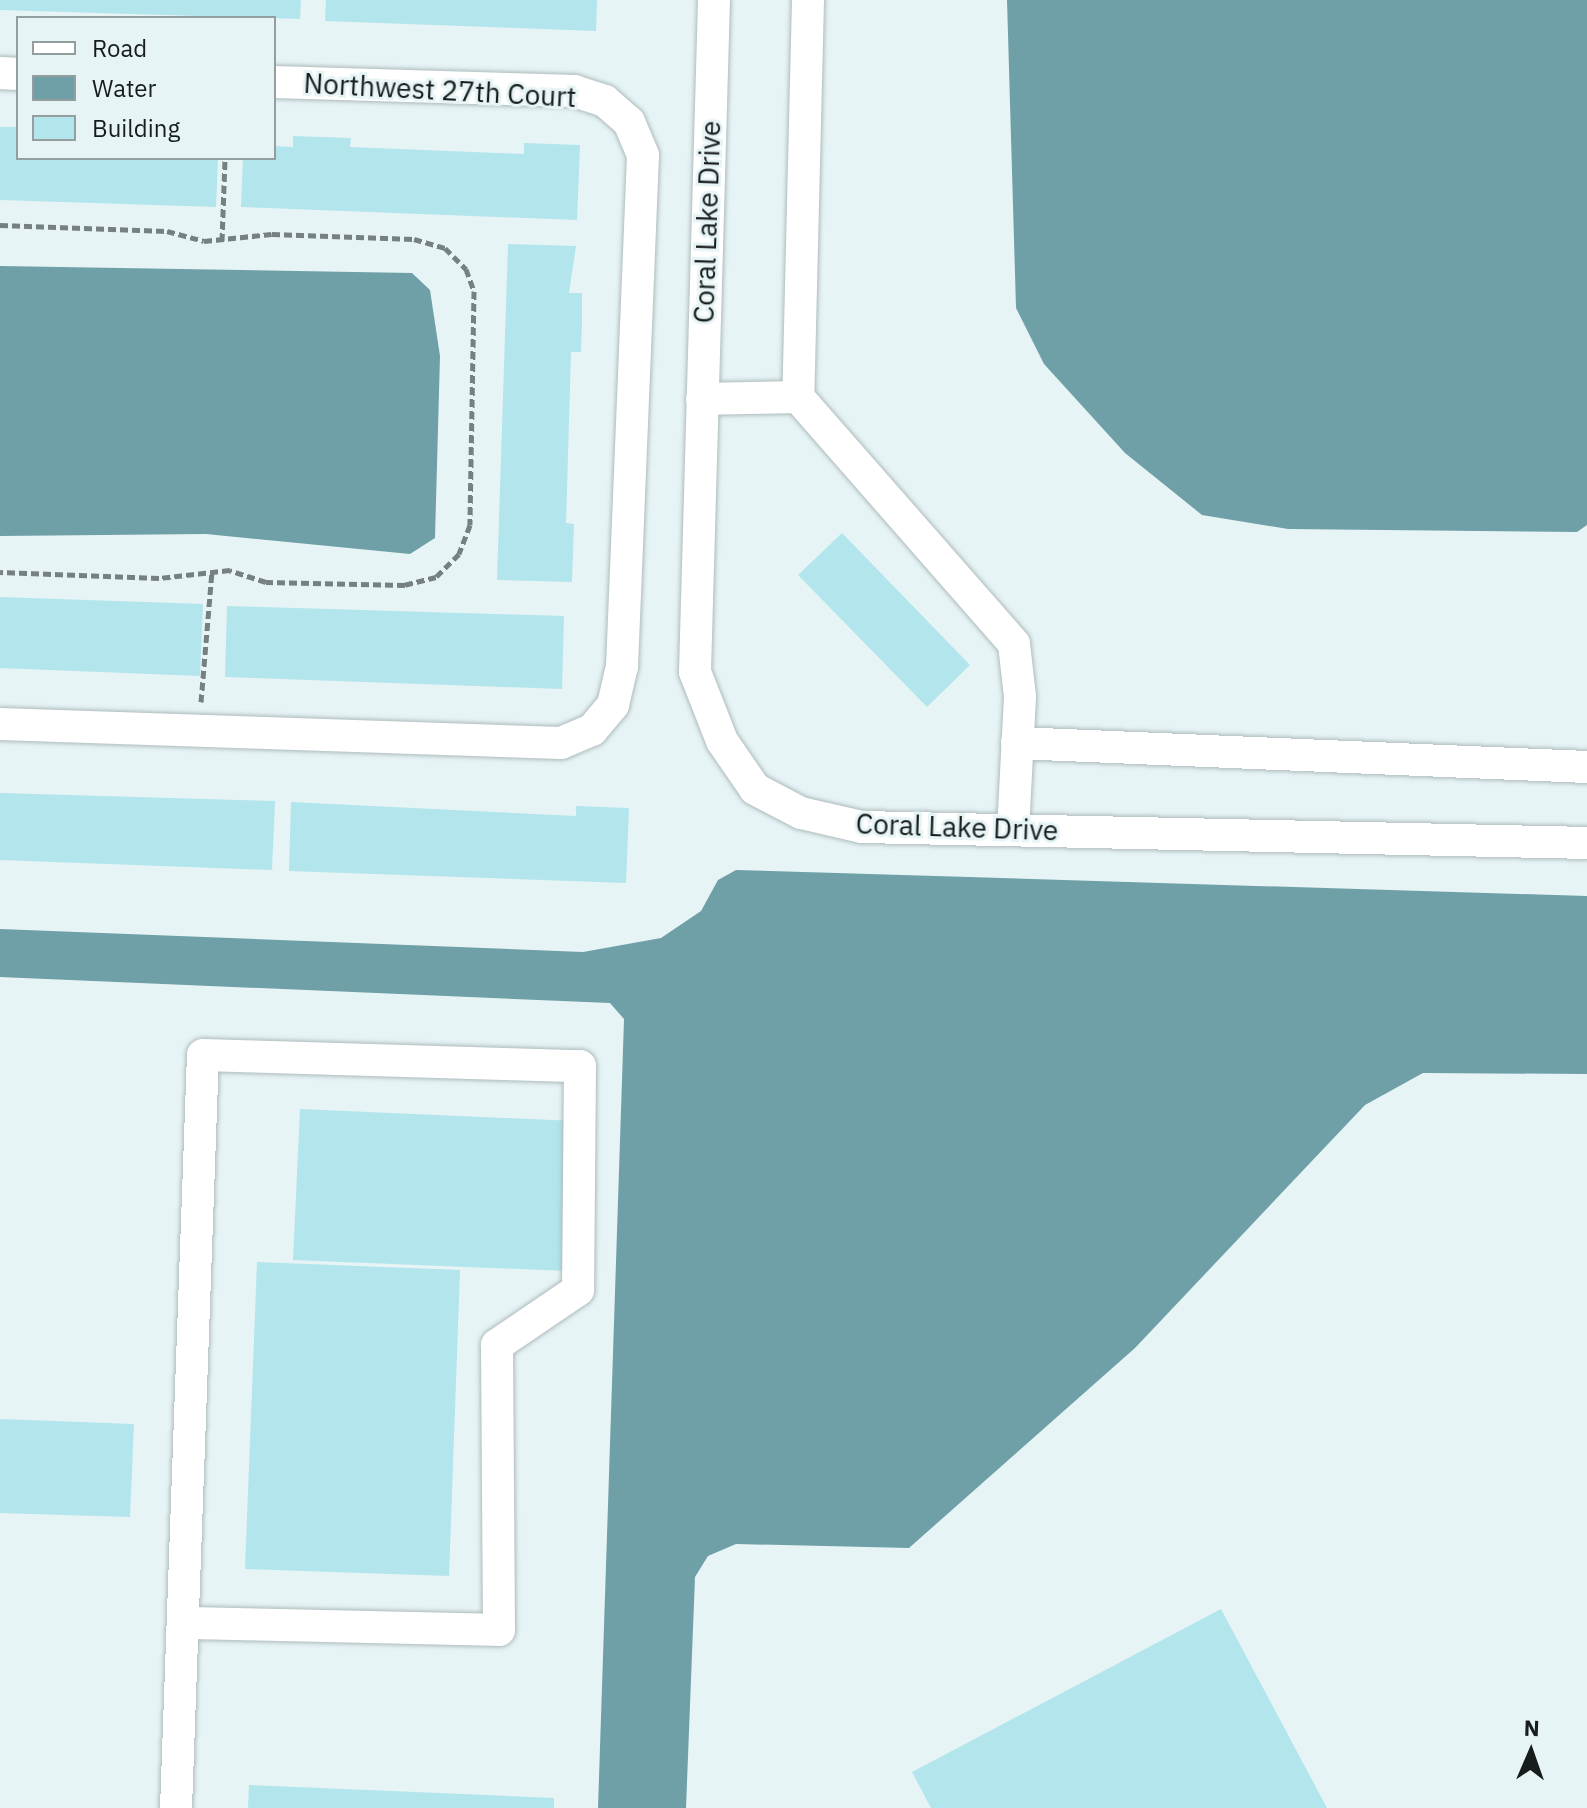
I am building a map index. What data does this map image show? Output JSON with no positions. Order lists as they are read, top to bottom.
{
  "streets": {
    "street": ["Northwest 27th Court", "Coral Lake Drive"]
  },
  "legend": ["Road", "Water", "Building"],
  "north": "top"
}
